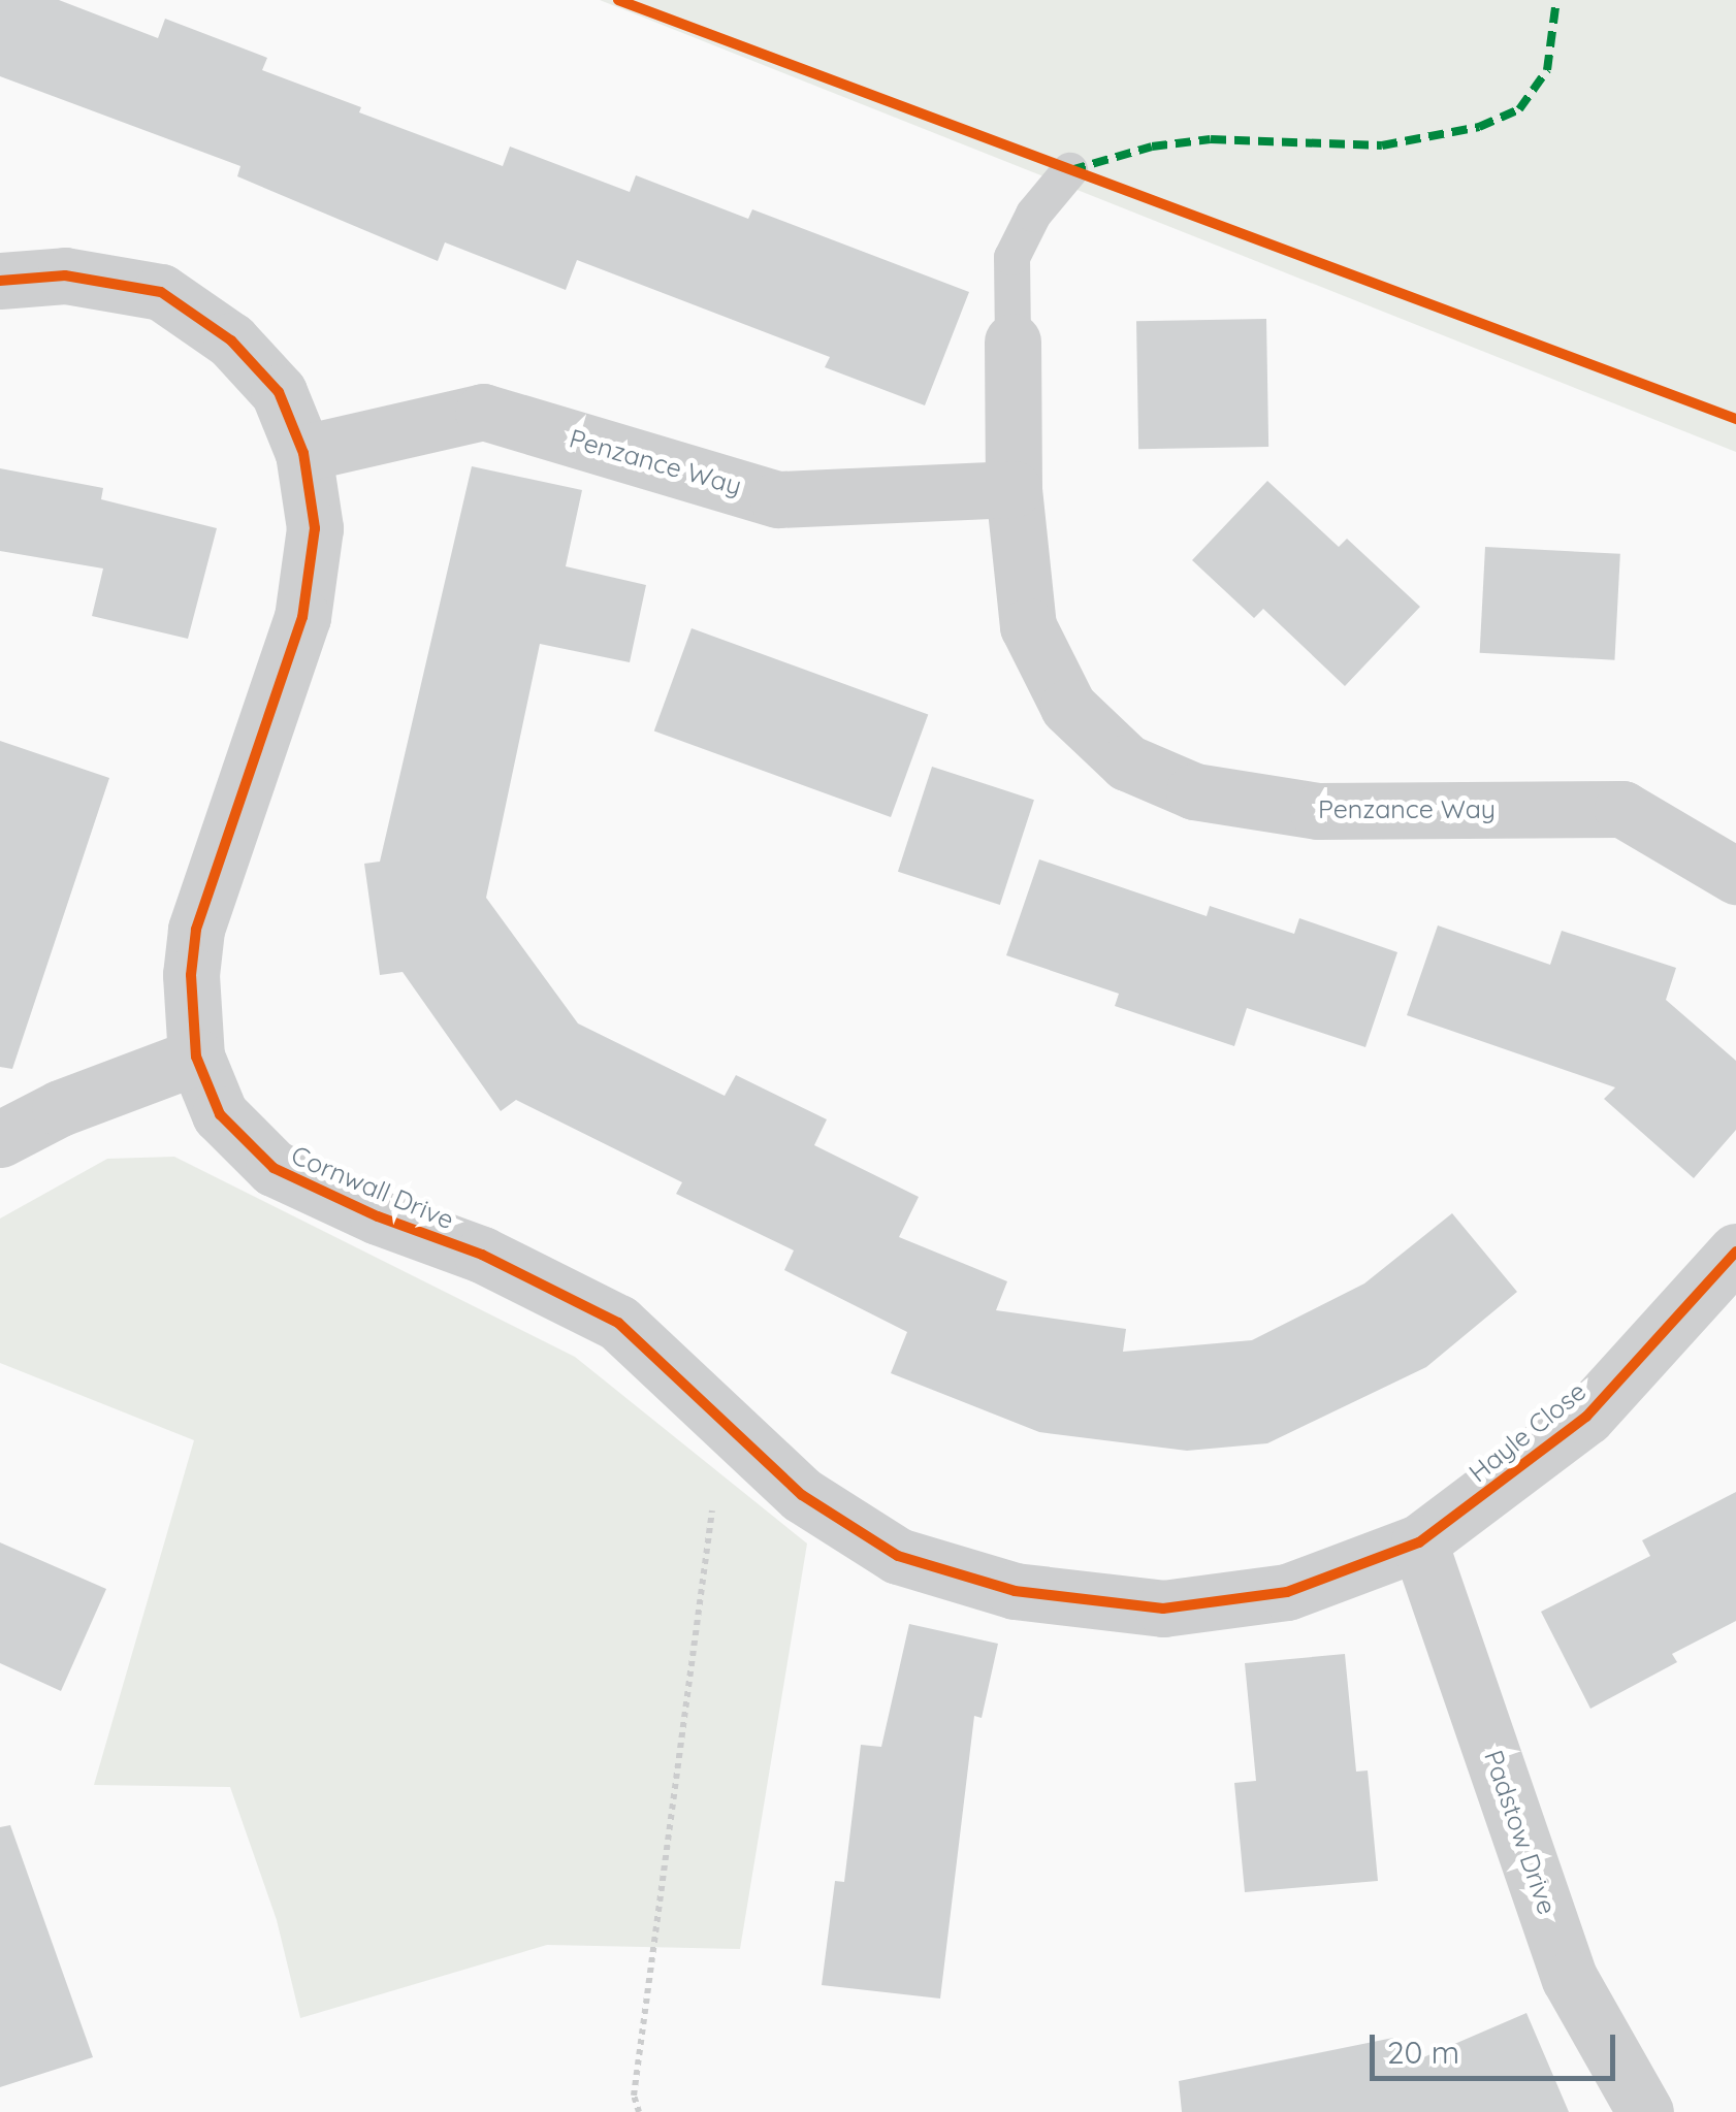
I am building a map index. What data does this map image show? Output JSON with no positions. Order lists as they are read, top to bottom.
{
  "streets": {
    "street": [
      "Penzance Way",
      "Cornwall Drive",
      "Hayle Close",
      "Padstow Drive"
    ]
  },
  "crossings": [
    ["Penzance Way", "Cornwall Drive"],
    ["Cornwall Drive", "Hayle Close"],
    ["Cornwall Drive", "Padstow Drive"],
    ["Hayle Close", "Padstow Drive"]
  ],
  "scale_bar": "20 m"
}
